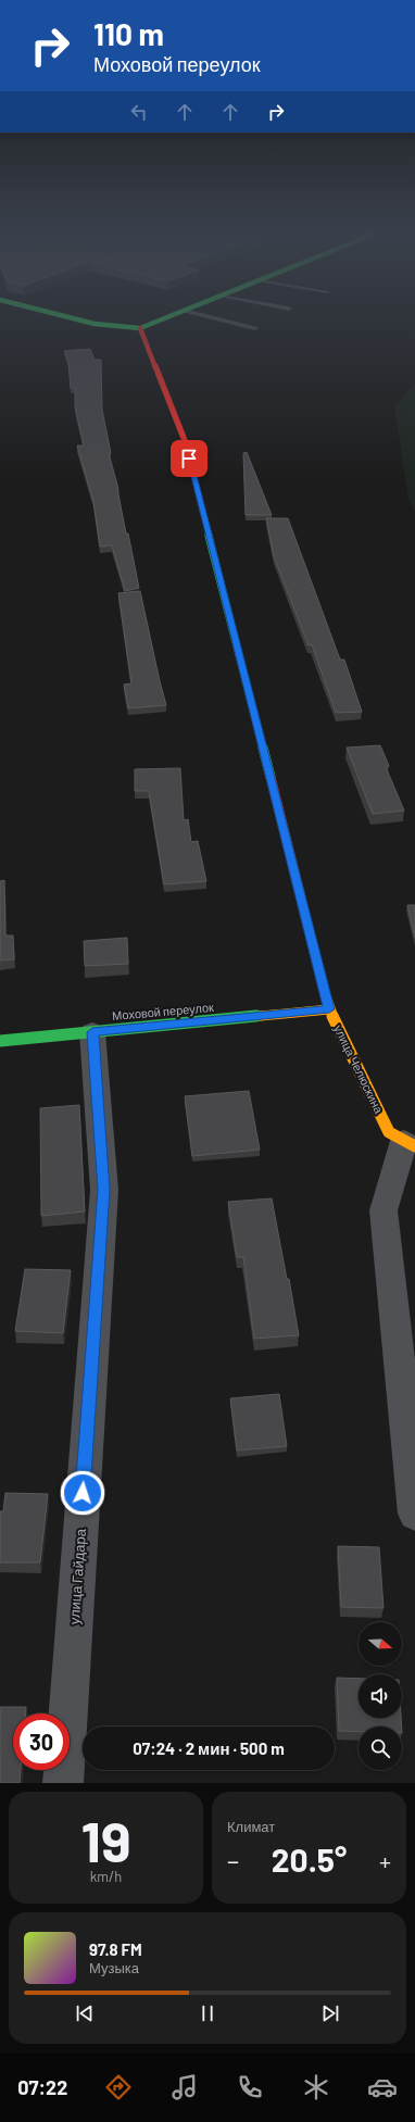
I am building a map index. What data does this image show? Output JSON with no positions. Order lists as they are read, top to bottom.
{
  "streets": {
    "street": ["Моховой переулок", "улица Челюскина", "улица Гайдара"]
  },
  "crossings": [
    ["Моховой переулок", "улица Челюскина"],
    ["Моховой переулок", "улица Гайдара"]
  ],
  "north": "right",
  "page": {
    "turn": ["110 m", "Моховой переулок"],
    "limit": "30",
    "trip": "07:24 · 2 мин · 500 m",
    "tile": [
      ["19", "km/h"],
      "Климат"
    ],
    "heat": ["−", "20.5°", "+"],
    "song": ["97.8 FM", "Музыка"],
    "tabs": "07:22"
  }
}
